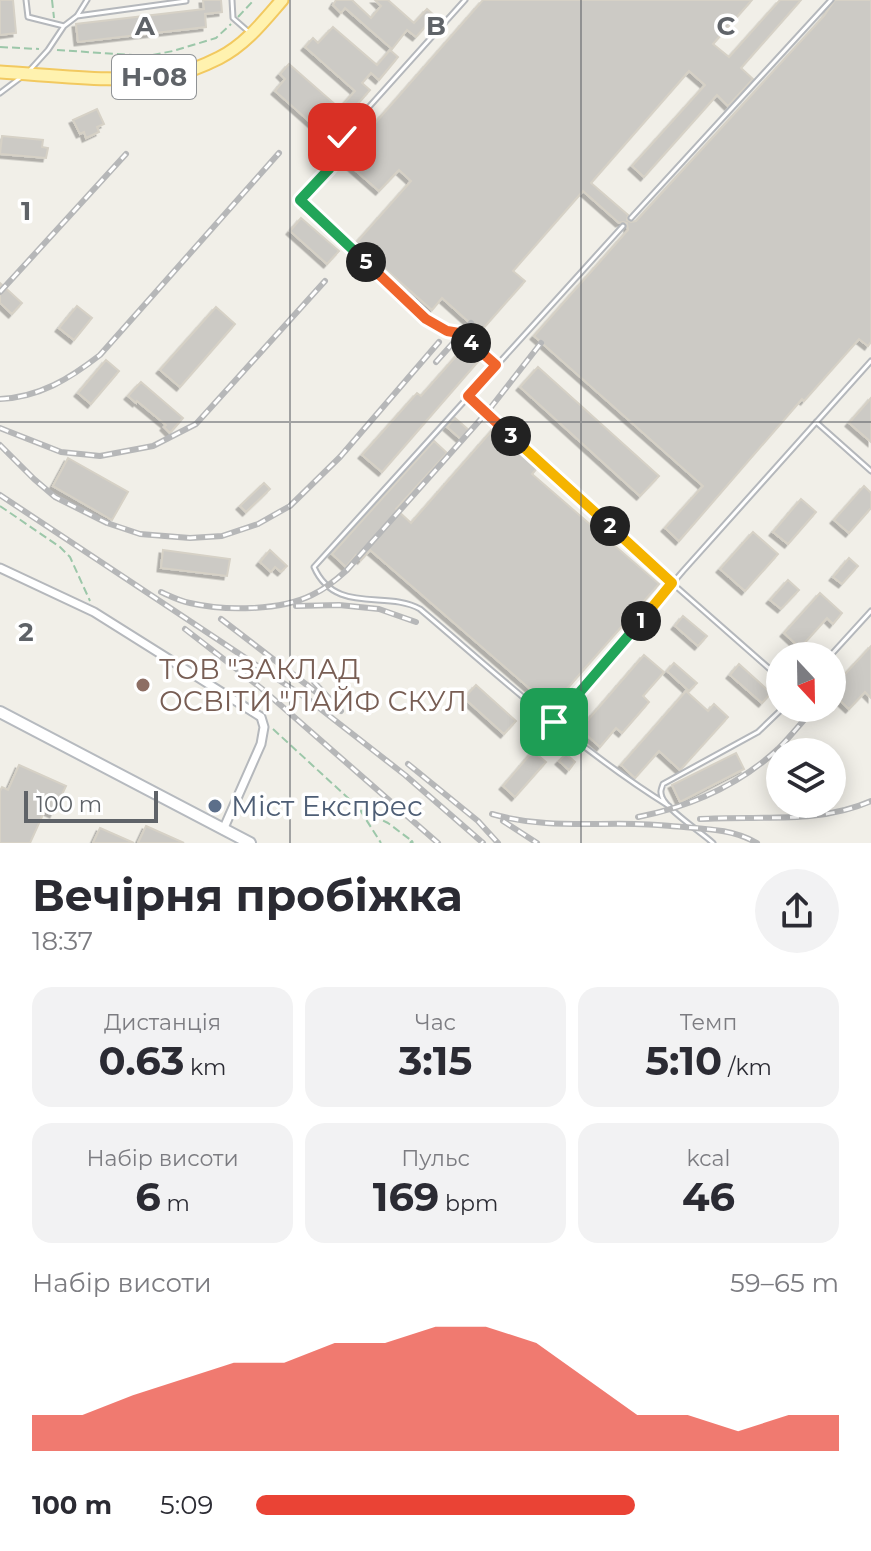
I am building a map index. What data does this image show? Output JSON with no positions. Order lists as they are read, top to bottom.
{
  "streets": {
    "main road": ["Н-08"]
  },
  "places": ["ТОВ \"ЗАКЛАД ОСВІТИ \"ЛАЙФ СКУЛ", "Міст Експрес"],
  "scale_bar": "100 m",
  "north": "bottom",
  "page": {
    "pins": [
      "5",
      "4",
      "3",
      "2",
      "1"
    ],
    "scale": "100 m",
    "heading": ["Вечірня пробіжка", "18:37"],
    "stats": [
      ["Дистанція", "0.63 km"],
      ["Час", "3:15"],
      ["Темп", "5:10 /km"],
      ["Набір висоти", "6 m"],
      ["Пульс", "169 bpm"],
      ["kcal", "46"]
    ],
    "chart": ["Набір висоти", "59–65 m"],
    "list": [
      {
        "name": "100 m",
        "note": "5:09"
      }
    ]
  },
  "grid": {
    "columns": ["A", "B", "C"],
    "rows": ["1", "2"]
  }
}
